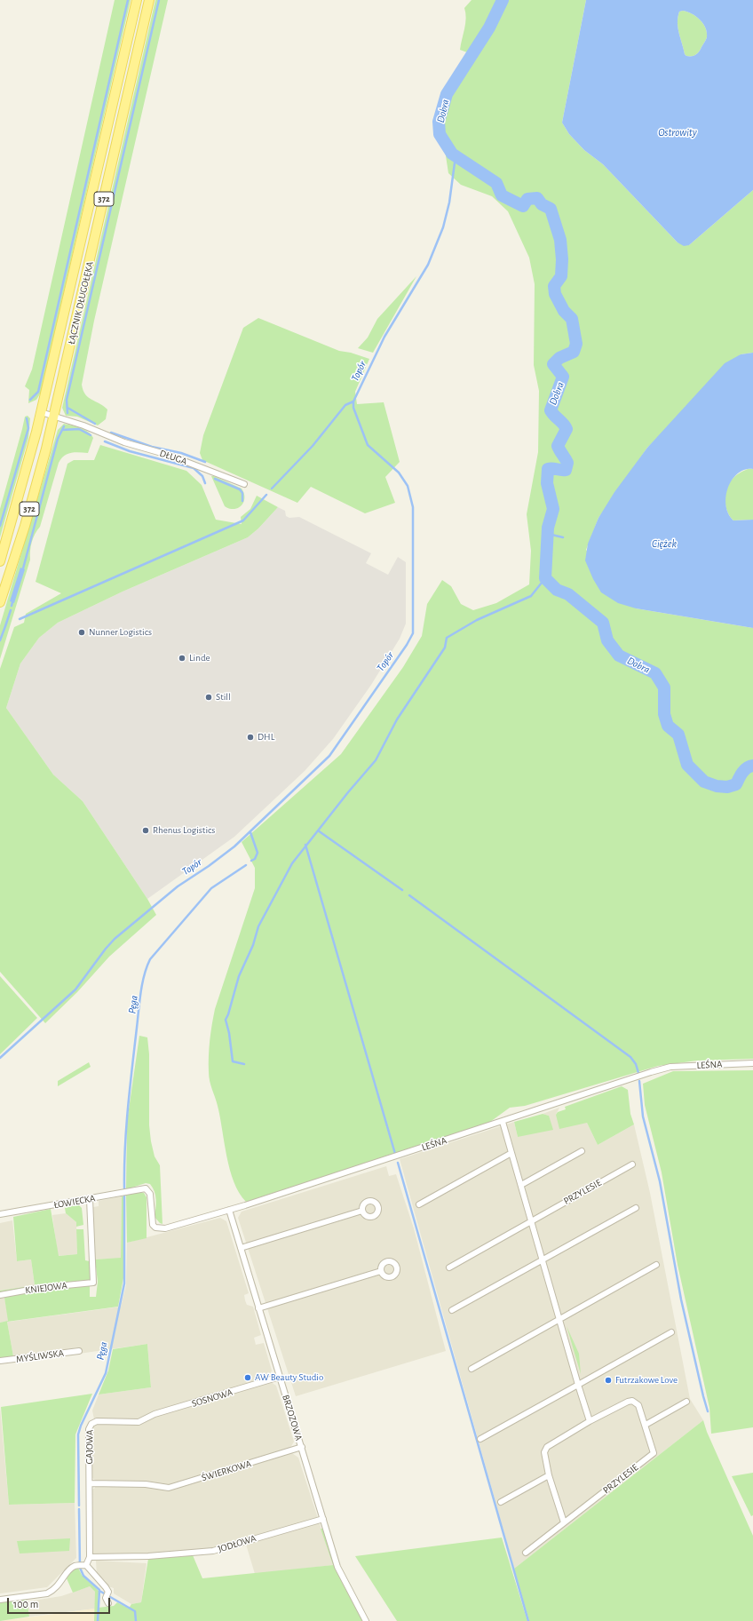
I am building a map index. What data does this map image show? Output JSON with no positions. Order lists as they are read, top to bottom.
{
  "streets": {
    "main road": ["372", "ŁĄCZNIK DŁUGOŁĘKA"],
    "street": [
      "DŁUGA",
      "LEŚNA",
      "PRZYLESIE",
      "ŁOWIECKA",
      "KNIEJOWA",
      "MYŚLIWSKA",
      "SOSNOWA",
      "BRZOZOWA",
      "GAJOWA",
      "ŚWIERKOWA",
      "JODŁOWA"
    ]
  },
  "crossings": [
    ["ŁĄCZNIK DŁUGOŁĘKA", "DŁUGA"],
    ["LEŚNA", "ŁOWIECKA"],
    ["LEŚNA", "BRZOZOWA"],
    ["ŁOWIECKA", "KNIEJOWA"],
    ["SOSNOWA", "BRZOZOWA"],
    ["SOSNOWA", "GAJOWA"],
    ["BRZOZOWA", "ŚWIERKOWA"],
    ["BRZOZOWA", "JODŁOWA"],
    ["GAJOWA", "ŚWIERKOWA"],
    ["GAJOWA", "JODŁOWA"]
  ],
  "water": [
    "Dobra",
    "Ostrowity",
    "Topór",
    "Ciężek",
    "Pęga"
  ],
  "places": [
    "Nunner Logistics",
    "Linde",
    "Still",
    "DHL",
    "Rhenus Logistics",
    "AW Beauty Studio",
    "Futrzakowe Love"
  ],
  "scale_bar": "100 m"
}
